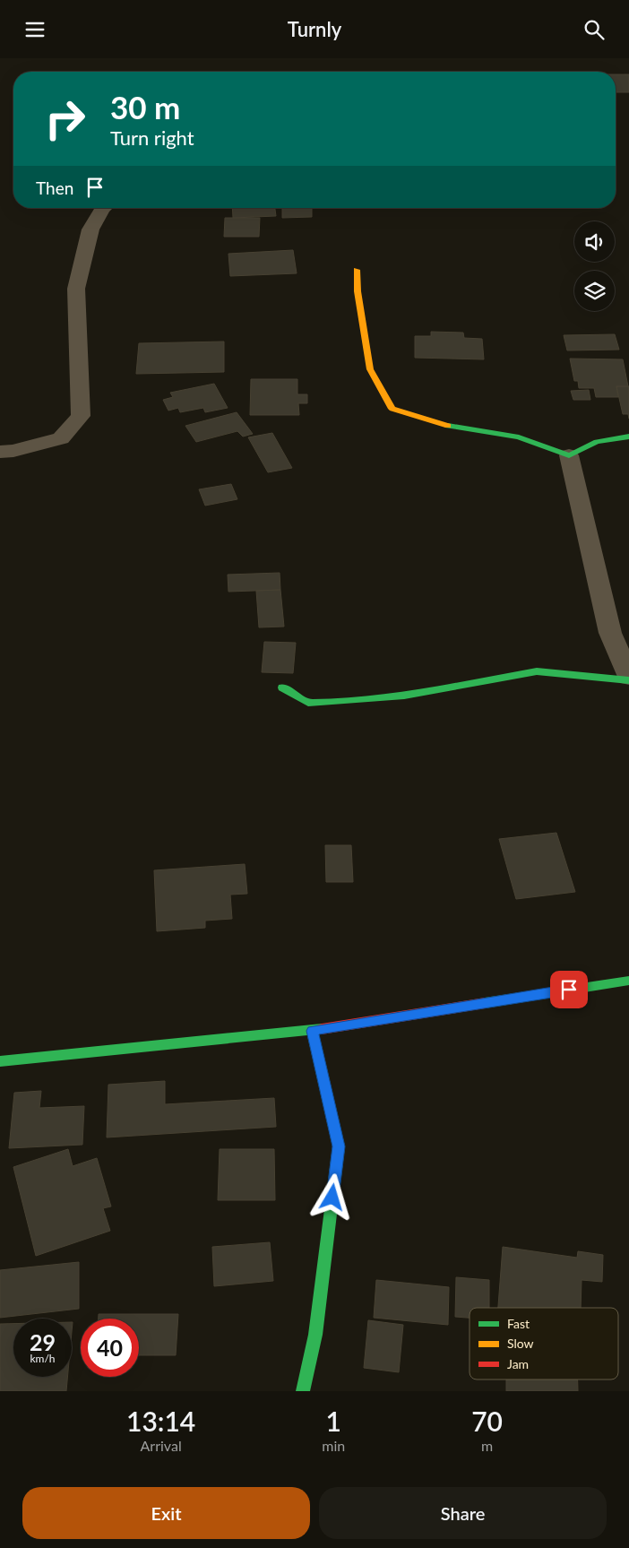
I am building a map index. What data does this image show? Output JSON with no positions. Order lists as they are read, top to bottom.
{
  "legend": ["Fast", "Slow", "Jam"],
  "page": {
    "header": "Turnly",
    "turn": ["30 m", "Turn right"],
    "then": "Then",
    "speed": "29 km/h",
    "limit": "40",
    "eta": [
      "13:14",
      "Arrival",
      "1",
      "min",
      "70",
      "m"
    ],
    "buttons": ["Exit", "Share"]
  }
}
